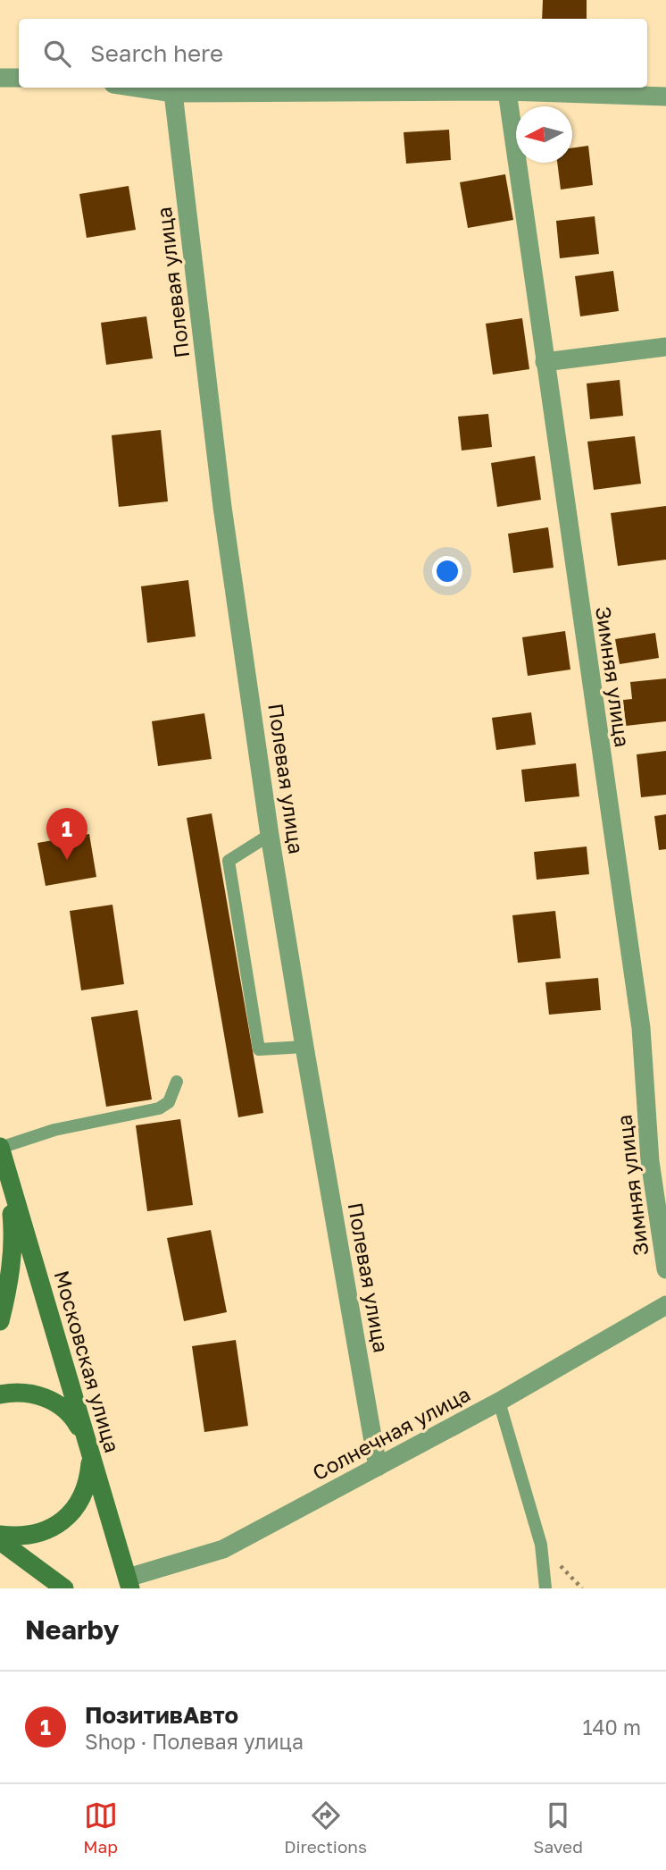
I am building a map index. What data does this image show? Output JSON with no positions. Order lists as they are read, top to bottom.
{
  "streets": {
    "main road": ["Московская улица"],
    "street": ["Полевая улица", "Зимняя улица", "Солнечная улица"]
  },
  "crossings": [
    ["Полевая улица", "Солнечная улица"],
    ["Московская улица", "Солнечная улица"]
  ],
  "north": "left",
  "page": {
    "search": "Search here",
    "pins": "1",
    "heading": "Nearby",
    "list": [
      {
        "mark": "1",
        "name": "ПозитивАвто",
        "note": "Shop · Полевая улица",
        "value": "140 m"
      }
    ],
    "nav": ["Map", "Directions", "Saved"]
  }
}
